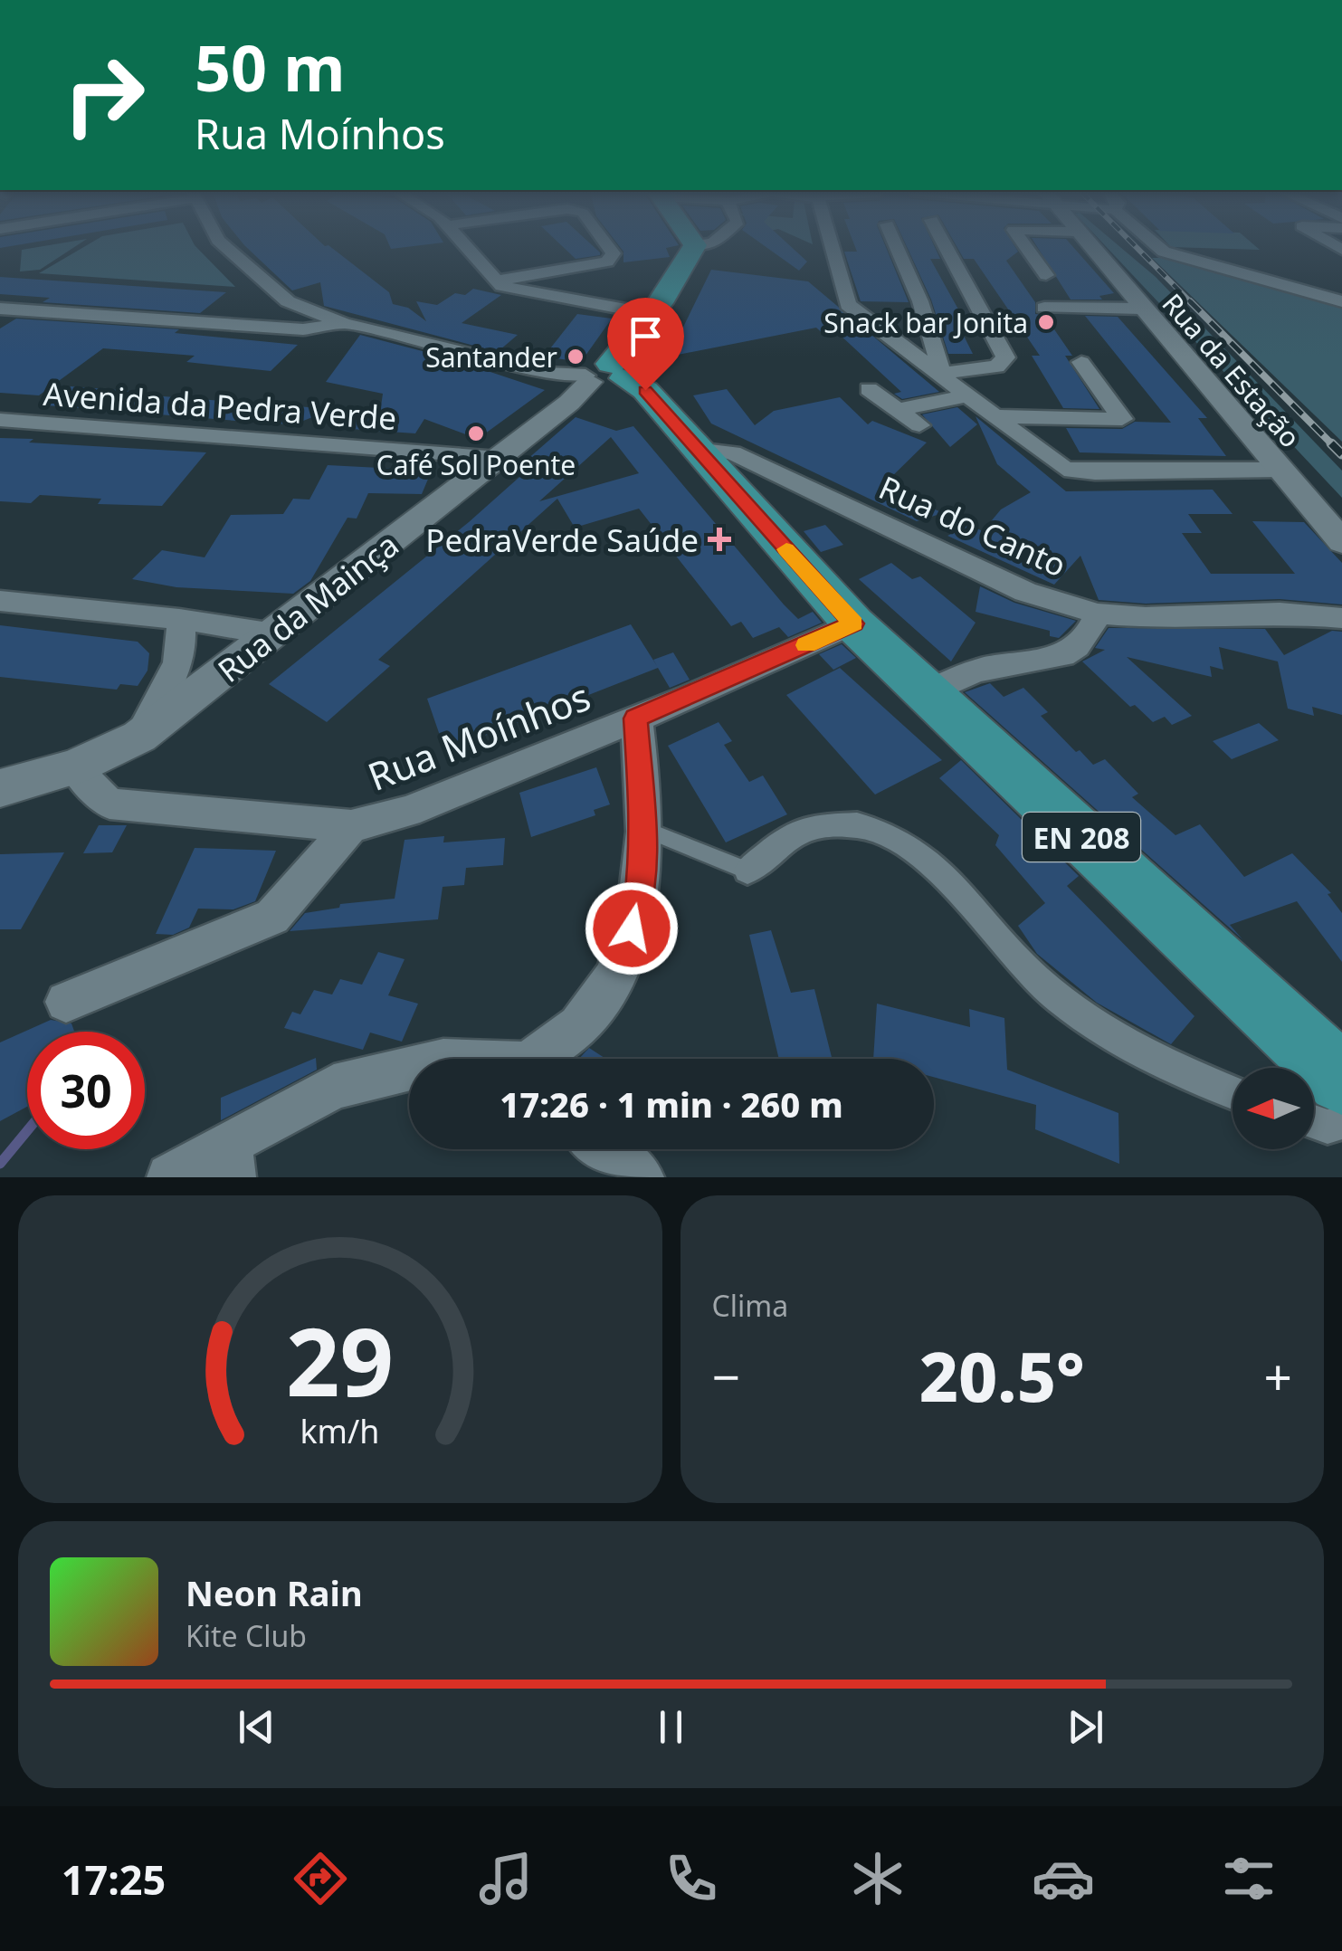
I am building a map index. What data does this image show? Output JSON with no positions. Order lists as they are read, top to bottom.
{
  "streets": {
    "main road": ["EN 208"],
    "street": [
      "Rua da Estação",
      "Avenida da Pedra Verde",
      "Rua do Canto",
      "Rua da Mainça",
      "Rua Moínhos"
    ]
  },
  "crossings": [
    ["Avenida da Pedra Verde", "Rua da Mainça"],
    ["Rua do Canto", "EN 208"],
    ["Rua da Mainça", "Rua Moínhos"],
    ["Rua da Mainça", "EN 208"],
    ["Rua Moínhos", "EN 208"]
  ],
  "places": {
    "other": ["Snack bar Jonita", "Santander", "Café Sol Poente"],
    "health": ["PedraVerde Saúde"]
  },
  "north": "left",
  "page": {
    "turn": ["50 m", "Rua Moínhos"],
    "limit": "30",
    "trip": "17:26 · 1 min · 260 m",
    "tile": "Clima",
    "heat": ["−", "20.5°", "+"],
    "song": ["Neon Rain", "Kite Club"],
    "tabs": "17:25",
    "gauge": ["29", "km/h"]
  }
}
